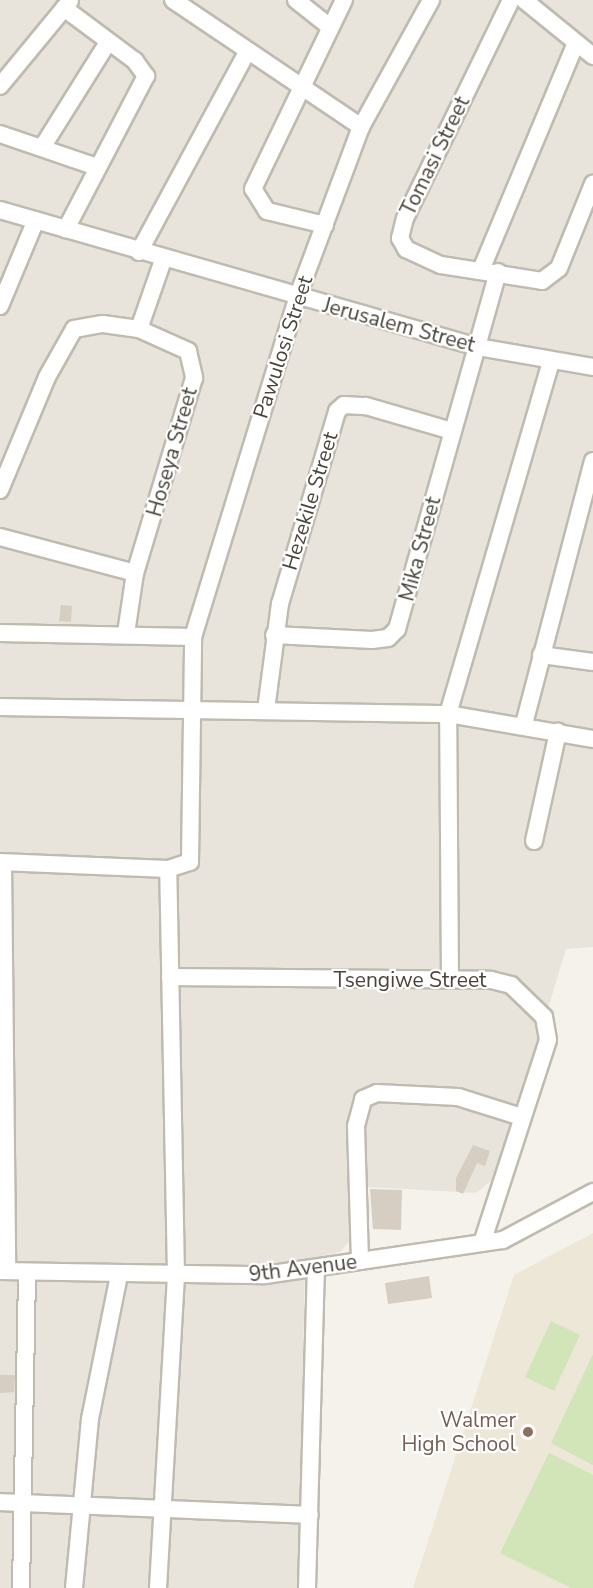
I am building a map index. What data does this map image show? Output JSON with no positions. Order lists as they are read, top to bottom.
{
  "streets": {
    "street": [
      "Tomasi Street",
      "Jerusalem Street",
      "Pawulosi Street",
      "Hoseya Street",
      "Hezekile Street",
      "Mika Street",
      "Tsengiwe Street",
      "9th Avenue"
    ]
  },
  "crossings": [
    ["Tomasi Street", "Mika Street"],
    ["Jerusalem Street", "Pawulosi Street"],
    ["Jerusalem Street", "Mika Street"],
    ["Hezekile Street", "Mika Street"],
    ["Tsengiwe Street", "9th Avenue"]
  ],
  "places": ["Walmer High School"]
}
